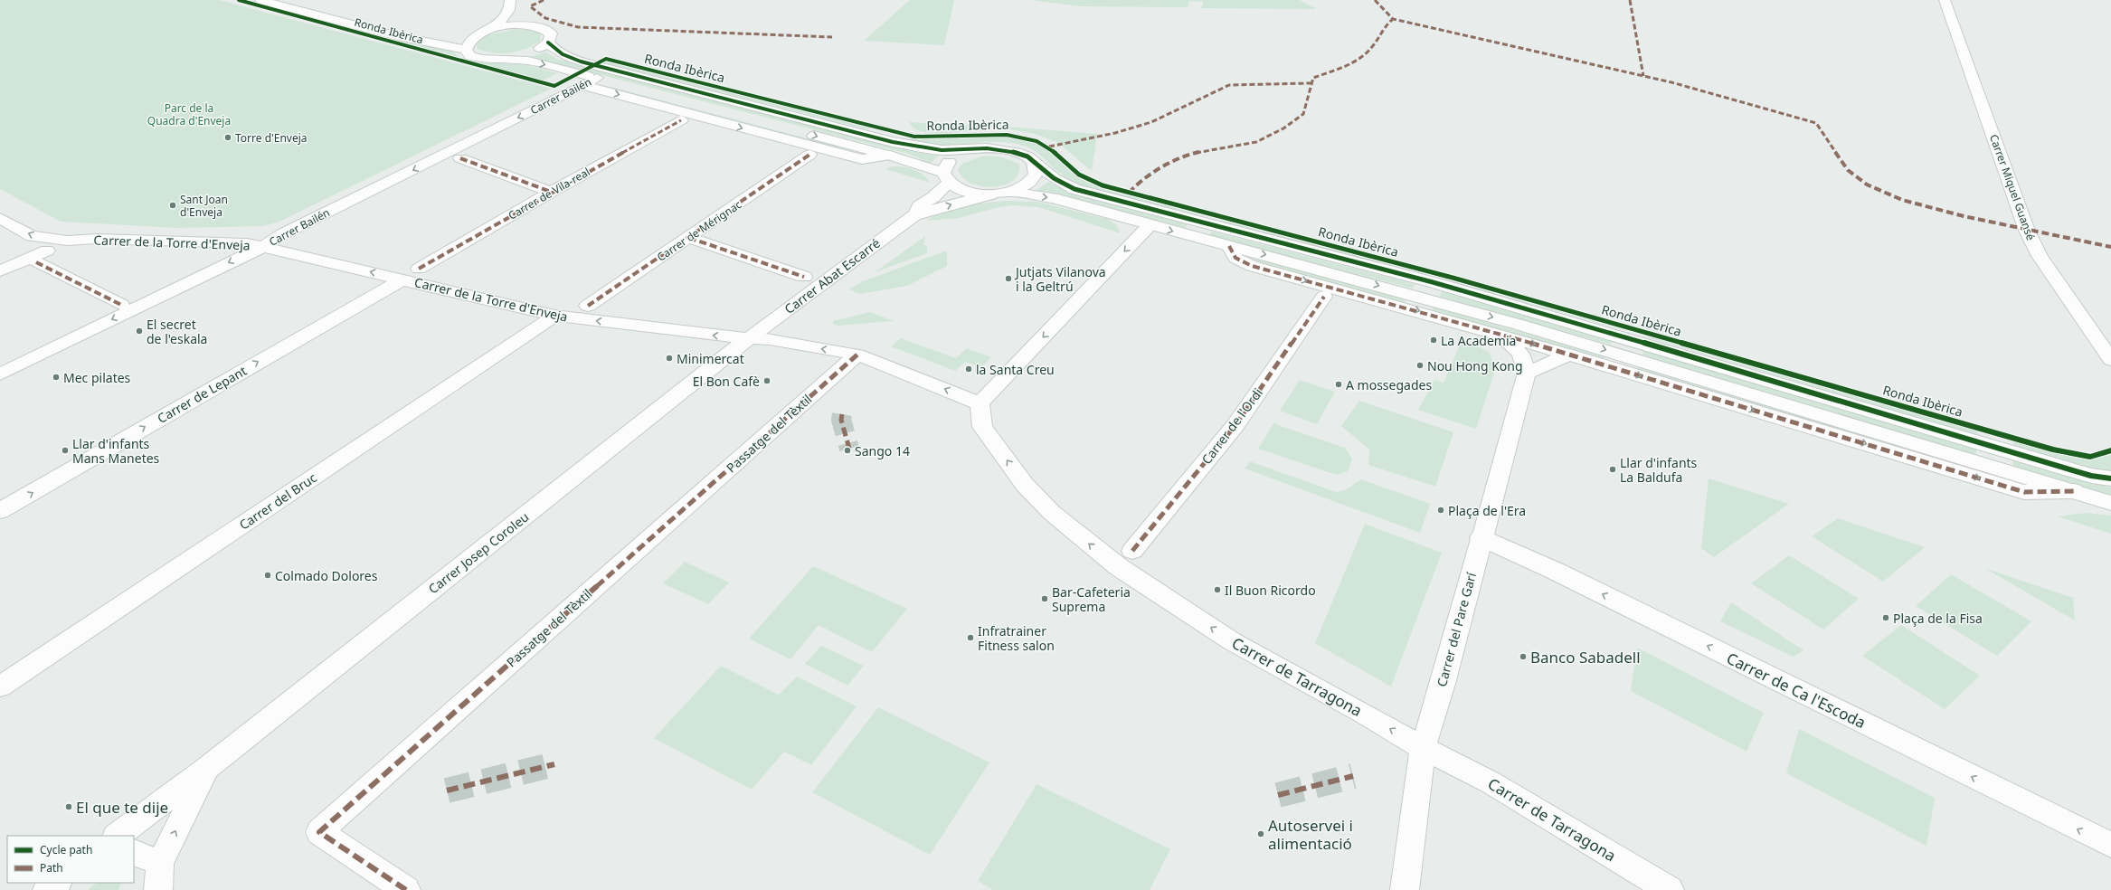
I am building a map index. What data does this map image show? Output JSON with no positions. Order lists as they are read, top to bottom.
{
  "streets": {
    "street": [
      "Ronda Ibèrica",
      "Carrer Bailén",
      "Carrer Miquel Guansé",
      "Carrer de Vila-real",
      "Carrer de Mérignac",
      "Carrer de la Torre d'Enveja",
      "Carrer Abat Escarré",
      "Carrer de Lepant",
      "Carrer de l'Ordi",
      "Passatge del Tèxtil",
      "Carrer del Bruc",
      "Carrer Josep Coroleu",
      "Carrer del Pare Garí",
      "Carrer de Tarragona",
      "Carrer de Ca l'Escoda"
    ]
  },
  "crossings": [
    ["Ronda Ibèrica", "Carrer Bailén"],
    ["Ronda Ibèrica", "Carrer Abat Escarré"],
    ["Carrer Bailén", "Carrer de la Torre d'Enveja"],
    ["Carrer de la Torre d'Enveja", "Carrer Abat Escarré"],
    ["Carrer de la Torre d'Enveja", "Carrer de Lepant"],
    ["Carrer de la Torre d'Enveja", "Passatge del Tèxtil"],
    ["Carrer de la Torre d'Enveja", "Carrer del Bruc"],
    ["Carrer de la Torre d'Enveja", "Carrer Josep Coroleu"],
    ["Carrer de la Torre d'Enveja", "Carrer de Tarragona"],
    ["Carrer Abat Escarré", "Carrer Josep Coroleu"],
    ["Carrer del Pare Garí", "Carrer de Tarragona"],
    ["Carrer del Pare Garí", "Carrer de Ca l'Escoda"]
  ],
  "one_way": [
    "Carrer Bailén",
    "Carrer de la Torre d'Enveja",
    "Carrer de Lepant",
    "Carrer de Tarragona",
    "Carrer de Ca l'Escoda"
  ],
  "parks": ["Parc de la Quadra d'Enveja"],
  "places": [
    "Torre d'Enveja",
    "Sant Joan d'Enveja",
    "Jutjats Vilanova i la Geltrú",
    "El secret de l'eskala",
    "La Academia",
    "Minimercat",
    "Nou Hong Kong",
    "la Santa Creu",
    "Mec pilates",
    "El Bon Cafè",
    "A mossegades",
    "Llar d'infants Mans Manetes",
    "Sango 14",
    "Llar d'infants La Baldufa",
    "Plaça de l'Era",
    "Colmado Dolores",
    "Il Buon Ricordo",
    "Bar-Cafeteria Suprema",
    "Plaça de la Fisa",
    "Infratrainer Fitness salon",
    "Banco Sabadell",
    "El que te dije",
    "Autoservei i alimentació"
  ],
  "legend": ["Cycle path", "Path"]
}
